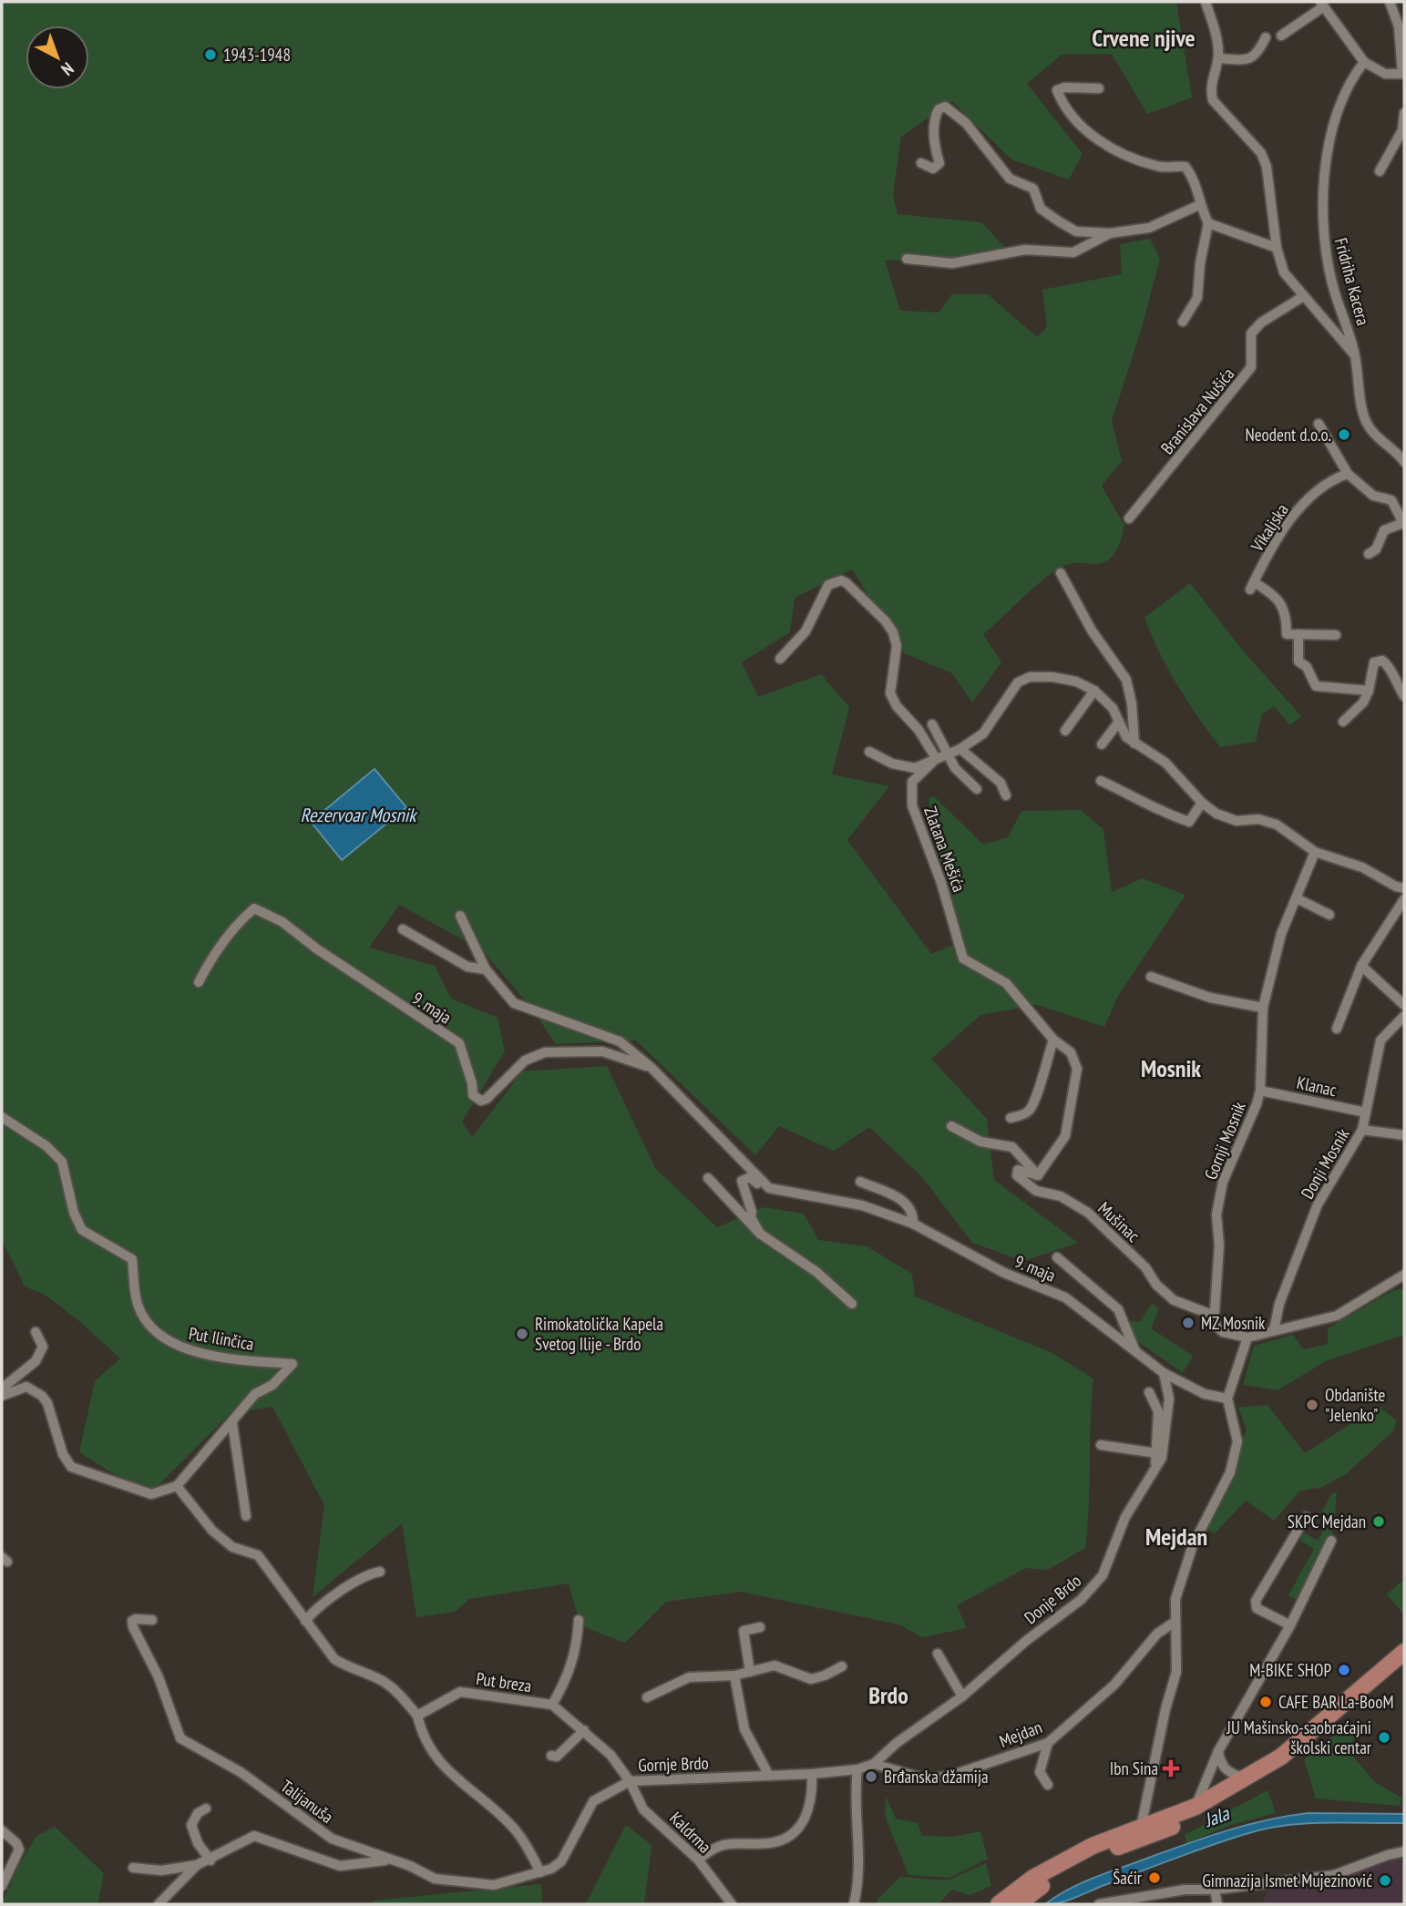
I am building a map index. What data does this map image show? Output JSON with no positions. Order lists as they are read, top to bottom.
{
  "streets": {
    "street": [
      "Fridriha Kacera",
      "Branislava Nušića",
      "Vikaljska",
      "Zlatana Mešića",
      "9. maja",
      "Klanac",
      "Gornji Mosnik",
      "Donji Mosnik",
      "Mušinac",
      "Put Ilinčica",
      "Donje Brdo",
      "Put breza",
      "Mejdan",
      "Gornje Brdo",
      "Talijanuša",
      "Kaldrma"
    ]
  },
  "crossings": [
    ["Zlatana Mešića", "Gornji Mosnik"],
    ["9. maja", "Donje Brdo"],
    ["Klanac", "Gornji Mosnik"],
    ["Klanac", "Donji Mosnik"],
    ["Gornji Mosnik", "Mušinac"],
    ["Donje Brdo", "Mejdan"],
    ["Donje Brdo", "Gornje Brdo"],
    ["Put breza", "Gornje Brdo"],
    ["Put breza", "Kaldrma"],
    ["Gornje Brdo", "Talijanuša"],
    ["Gornje Brdo", "Kaldrma"]
  ],
  "districts": [
    "Crvene njive",
    "Mosnik",
    "Mejdan",
    "Brdo"
  ],
  "water": ["Rezervoar Mosnik", "Jala"],
  "places": {
    "other": [
      "1943-1948",
      "Neodent d.o.o.",
      "MZ Mosnik",
      "Rimokatolička Kapela Svetog Ilije - Brdo",
      "Obdanište \"Jelenko\"",
      "SKPC Mejdan",
      "M-BIKE SHOP",
      "CAFE BAR La-BooM",
      "JU Mašinsko-saobraćajni školski centar",
      "Brđanska džamija",
      "Šaćir",
      "Gimnazija Ismet Mujezinović"
    ],
    "health": ["Ibn Sina"]
  },
  "north": "bottom right"
}
